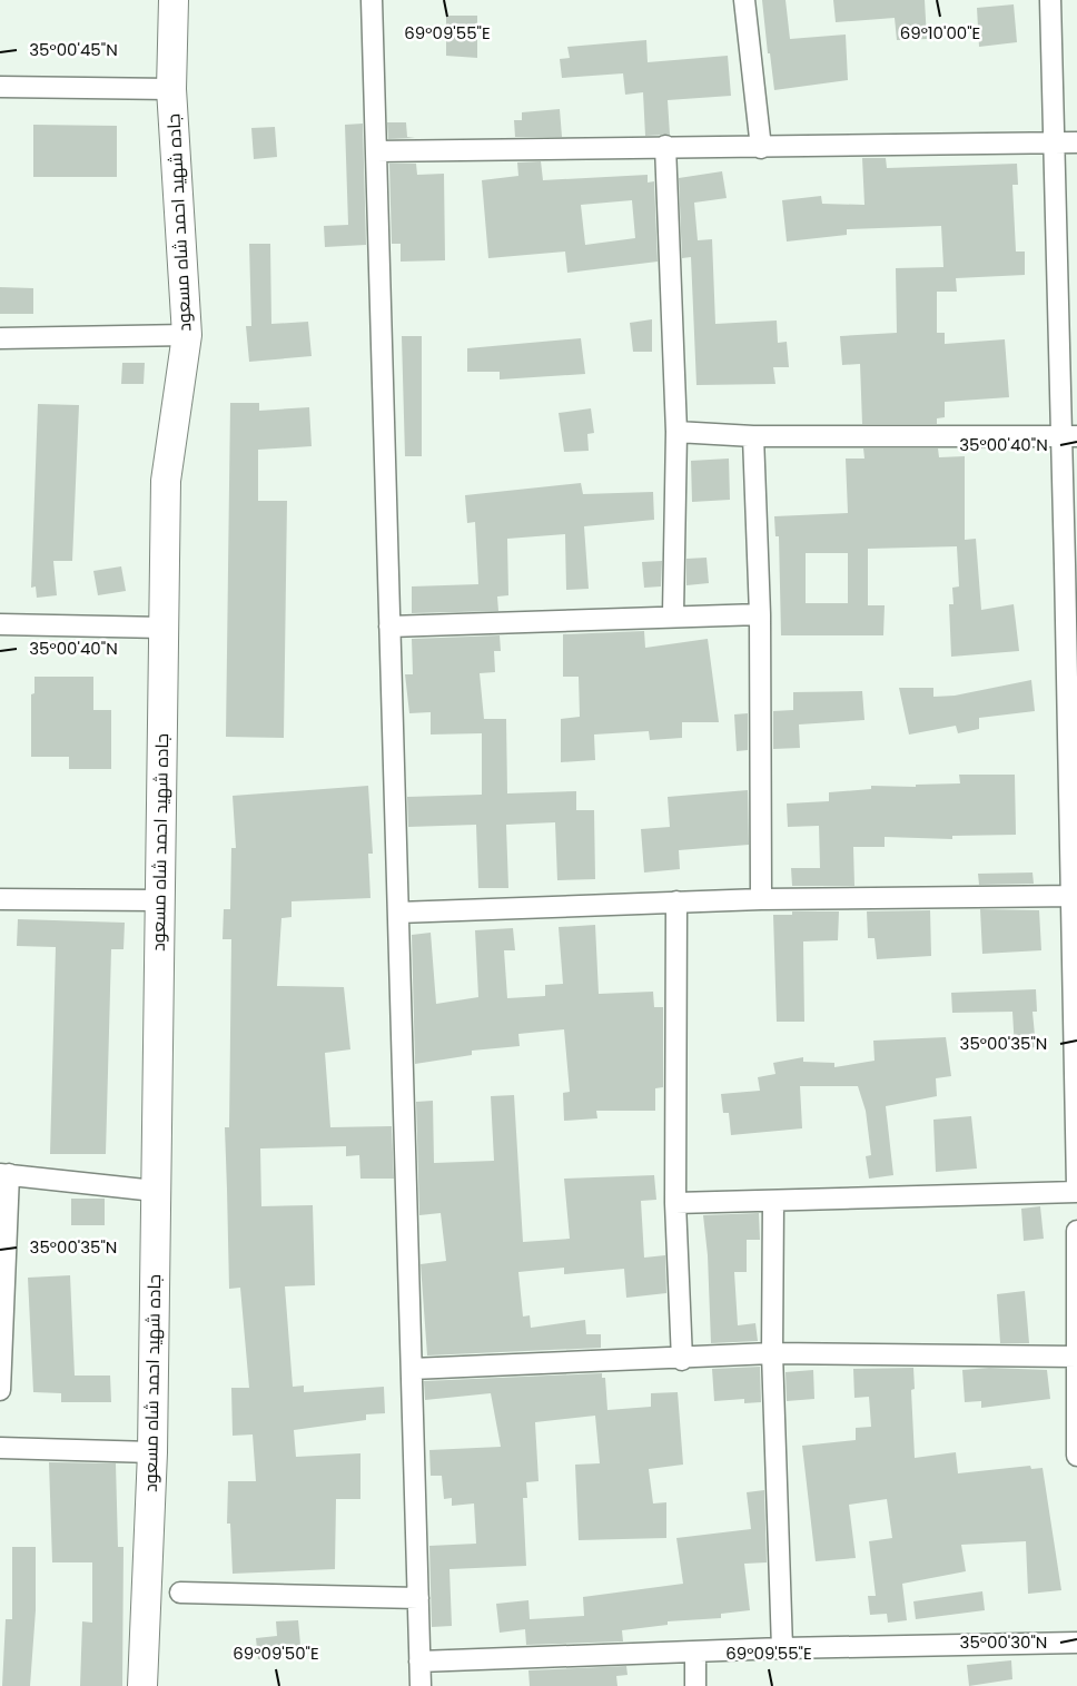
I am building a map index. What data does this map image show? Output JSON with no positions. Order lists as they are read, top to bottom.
{
  "streets": {
    "main road": ["جاده شهيد احمد شاه مسعود"]
  },
  "coordinates": [
    "69°10'00\"E",
    "69°09'55\"E",
    "35°00'45\"N",
    "35°00'40\"N",
    "35°00'35\"N",
    "35°00'30\"N",
    "69°09'50\"E"
  ]
}
